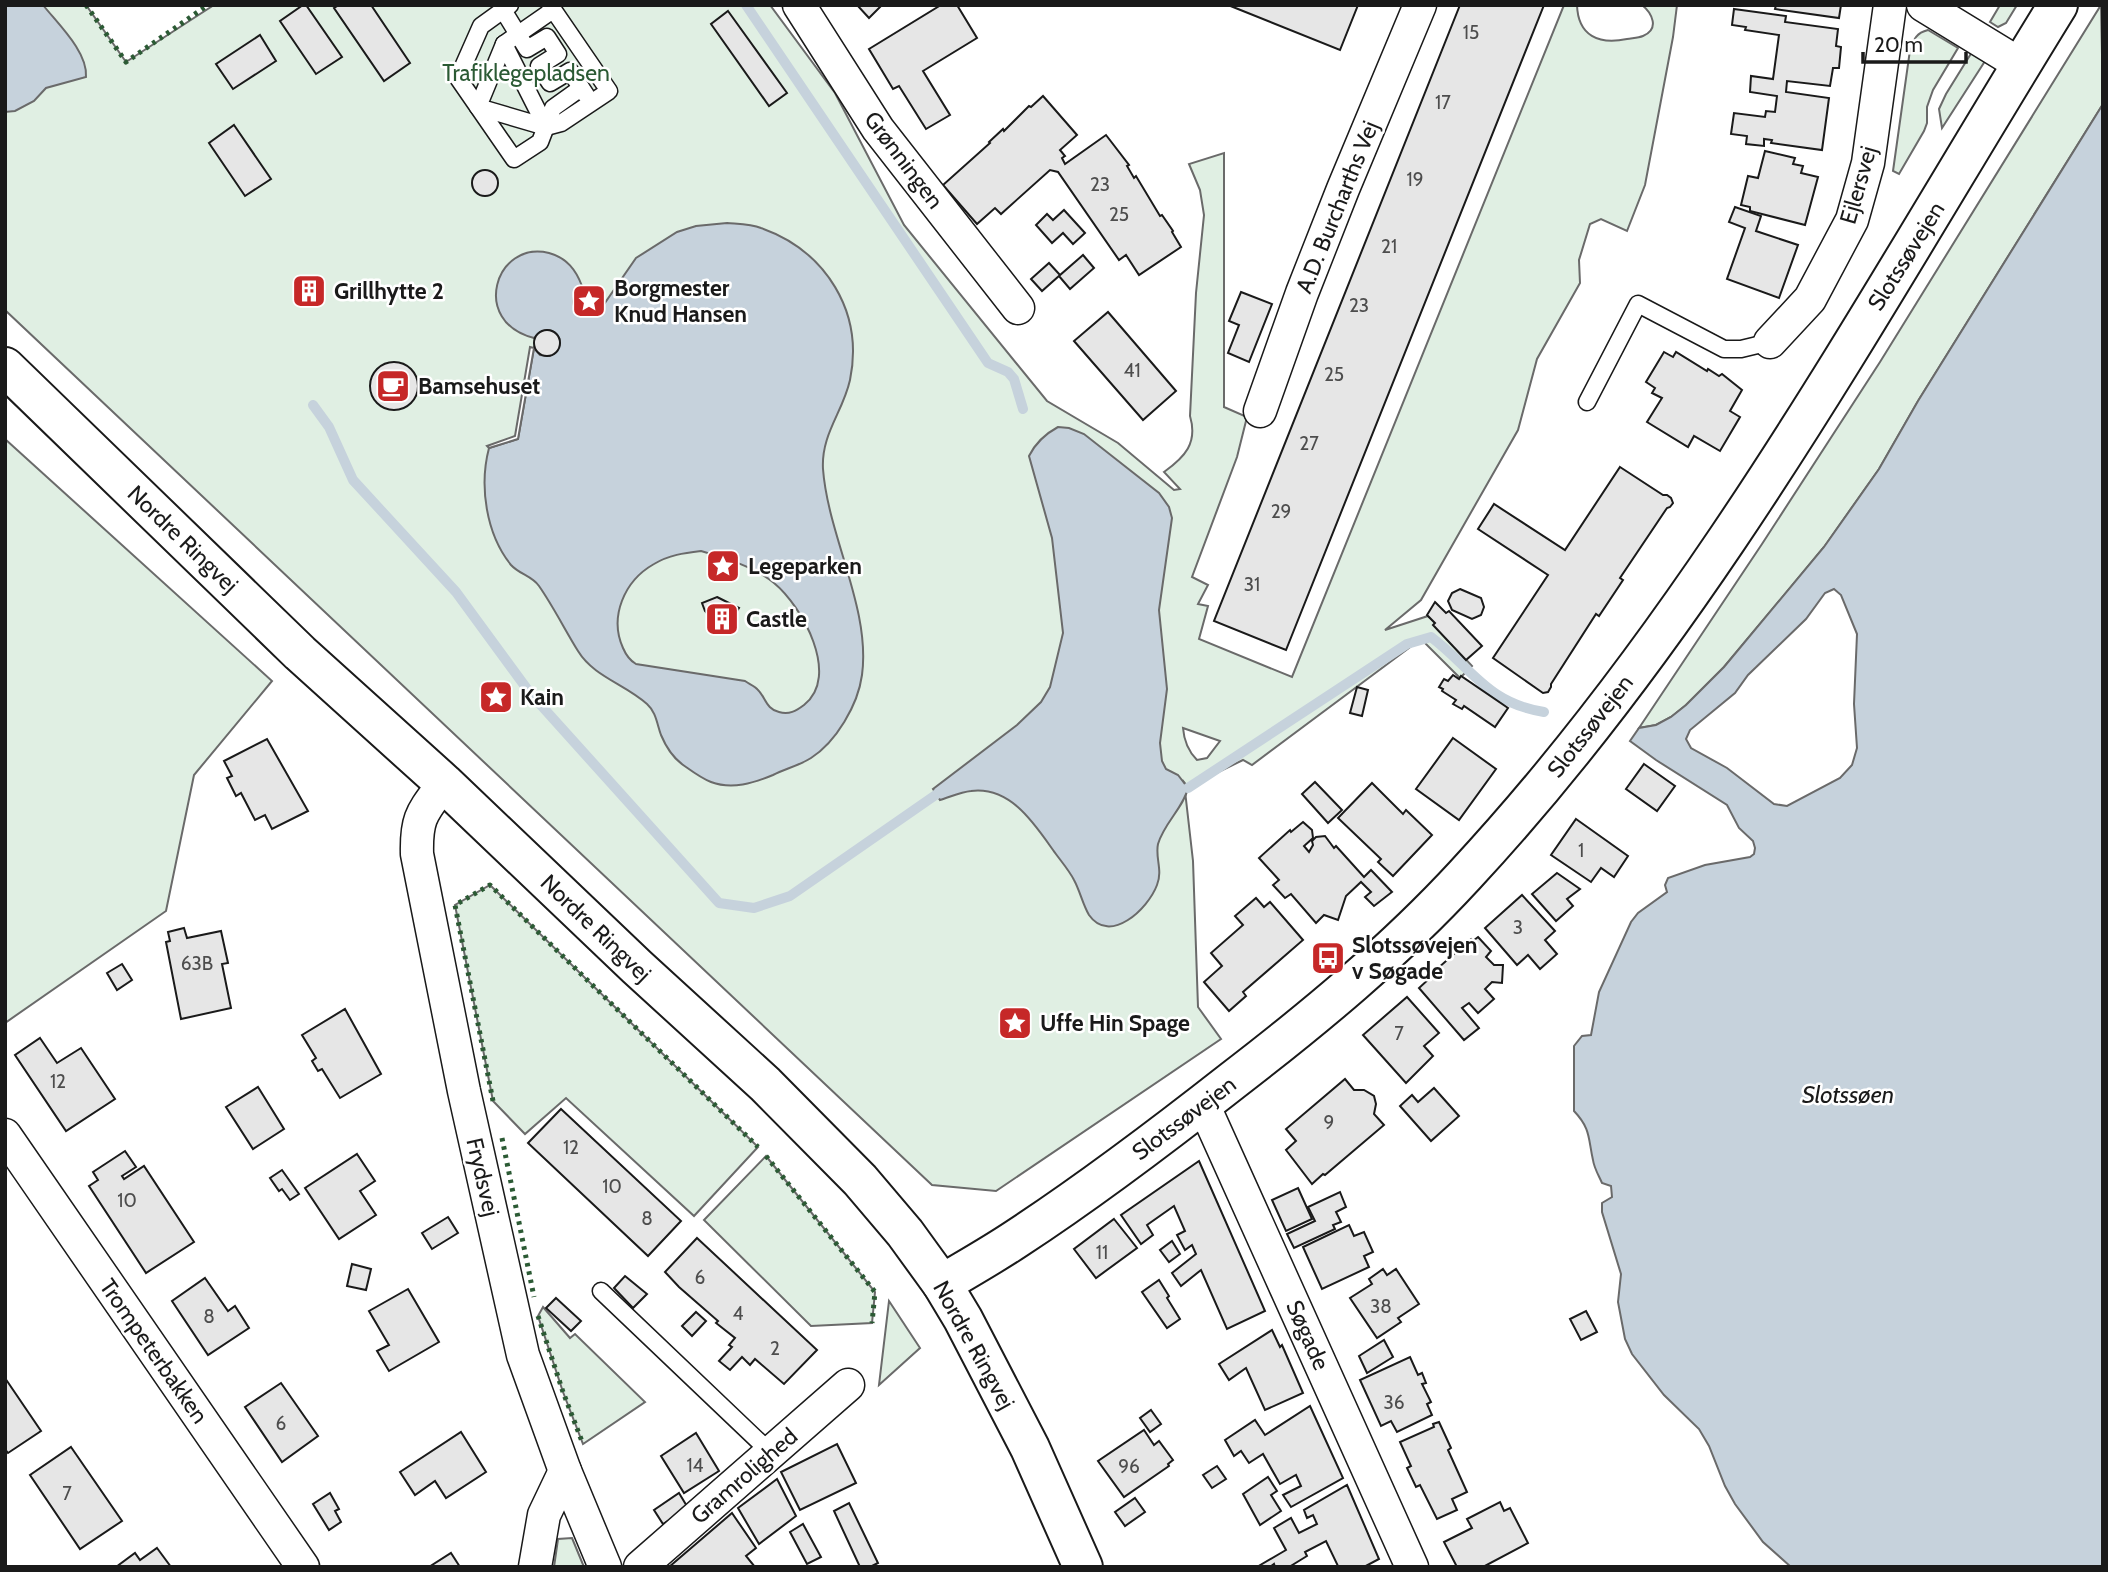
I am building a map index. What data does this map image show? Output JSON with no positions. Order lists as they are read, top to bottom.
{
  "streets": {
    "main road": ["Slotssøvejen", "Nordre Ringvej"],
    "street": [
      "Grønningen",
      "Ejlersvej",
      "A.D. Burcharths Vej",
      "Frydsvej",
      "Søgade",
      "Trompeterbakken",
      "Gramrolighed"
    ]
  },
  "crossings": [
    ["Slotssøvejen", "Nordre Ringvej"],
    ["Slotssøvejen", "Søgade"],
    ["Nordre Ringvej", "Frydsvej"]
  ],
  "water": ["Slotssøen"],
  "parks": ["Trafiklegepladsen"],
  "places": {
    "building": ["Grillhytte 2", "Castle"],
    "place": [
      "Borgmester Knud Hansen",
      "Legeparken",
      "Kain",
      "Uffe Hin Spage"
    ],
    "cafe": ["Bamsehuset"],
    "bus stop": ["Slotssøvejen v Søgade"]
  },
  "house_numbers": [
    "15",
    "17",
    "19",
    "23",
    "25",
    "21",
    "23",
    "41",
    "25",
    "27",
    "29",
    "31",
    "1",
    "3",
    "63B",
    "7",
    "12",
    "9",
    "12",
    "10",
    "10",
    "8",
    "11",
    "6",
    "38",
    "4",
    "8",
    "2",
    "36",
    "6",
    "14",
    "96",
    "7"
  ],
  "scale_bar": "20 m"
}
